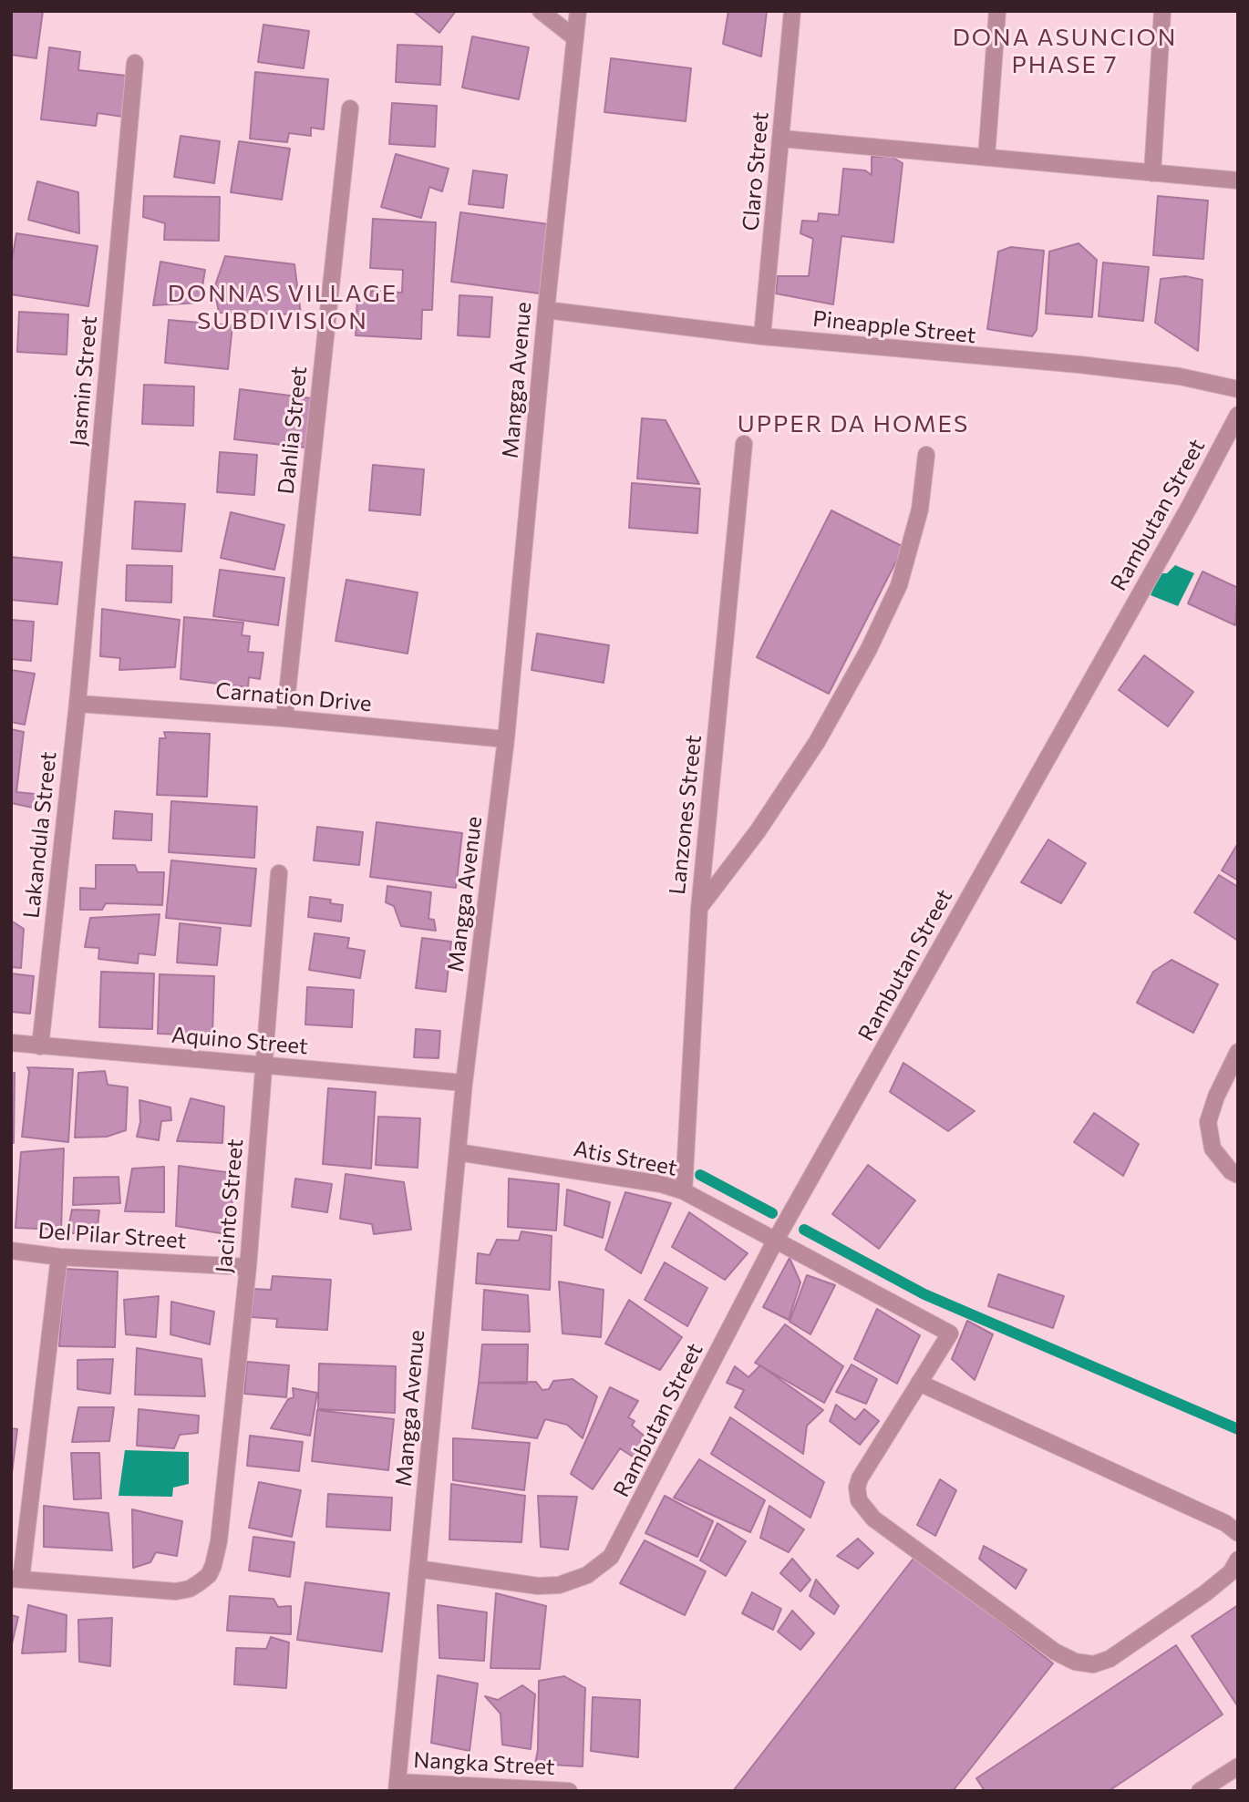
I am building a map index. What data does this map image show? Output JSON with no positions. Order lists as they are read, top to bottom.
{
  "streets": {
    "street": [
      "Claro Street",
      "Pineapple Street",
      "Mangga Avenue",
      "Jasmin Street",
      "Dahlia Street",
      "Rambutan Street",
      "Carnation Drive",
      "Lanzones Street",
      "Lakandula Street",
      "Aquino Street",
      "Atis Street",
      "Jacinto Street",
      "Del Pilar Street",
      "Nangka Street"
    ]
  },
  "crossings": [
    ["Claro Street", "Pineapple Street"],
    ["Pineapple Street", "Mangga Avenue"],
    ["Mangga Avenue", "Rambutan Street"],
    ["Mangga Avenue", "Carnation Drive"],
    ["Mangga Avenue", "Aquino Street"],
    ["Mangga Avenue", "Atis Street"],
    ["Mangga Avenue", "Nangka Street"],
    ["Jasmin Street", "Carnation Drive"],
    ["Jasmin Street", "Lakandula Street"],
    ["Dahlia Street", "Carnation Drive"],
    ["Rambutan Street", "Atis Street"],
    ["Carnation Drive", "Lakandula Street"],
    ["Lanzones Street", "Atis Street"],
    ["Lakandula Street", "Aquino Street"],
    ["Aquino Street", "Jacinto Street"],
    ["Jacinto Street", "Del Pilar Street"]
  ],
  "districts": ["DONA ASUNCION PHASE 7", "DONNAS VILLAGE SUBDIVISION", "UPPER DA HOMES"]
}
